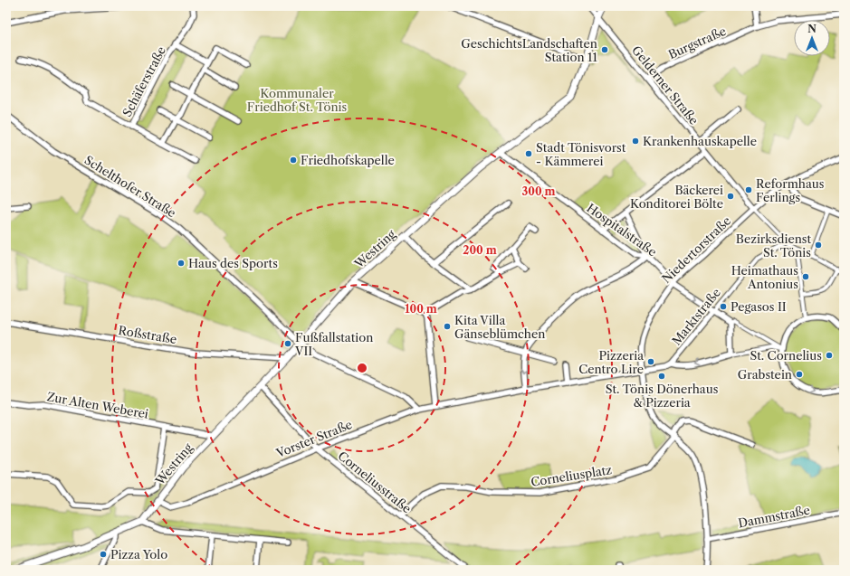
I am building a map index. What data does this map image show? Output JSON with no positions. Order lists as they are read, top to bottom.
{
  "streets": {
    "street": [
      "Burgstraße",
      "Schäferstraße",
      "Gelderner Straße",
      "Schelthofer Straße",
      "Hospitalstraße",
      "Westring",
      "Niedertorstraße",
      "Marktstraße",
      "Roßstraße",
      "Zur Alten Weberei",
      "Vorster Straße",
      "Corneliusplatz",
      "Corneliusstraße",
      "Dammstraße"
    ]
  },
  "crossings": [
    ["Burgstraße", "Gelderner Straße"],
    ["Gelderner Straße", "Westring"],
    ["Gelderner Straße", "Niedertorstraße"],
    ["Schelthofer Straße", "Westring"],
    ["Schelthofer Straße", "Vorster Straße"],
    ["Hospitalstraße", "Westring"],
    ["Hospitalstraße", "Niedertorstraße"],
    ["Hospitalstraße", "Marktstraße"],
    ["Westring", "Roßstraße"],
    ["Westring", "Zur Alten Weberei"],
    ["Westring", "Vorster Straße"],
    ["Westring", "Corneliusstraße"],
    ["Niedertorstraße", "Vorster Straße"],
    ["Niedertorstraße", "Corneliusplatz"],
    ["Niedertorstraße", "Dammstraße"],
    ["Marktstraße", "Vorster Straße"],
    ["Vorster Straße", "Corneliusstraße"],
    ["Corneliusplatz", "Corneliusstraße"]
  ],
  "parks": ["Kommunaler Friedhof St. Tönis"],
  "places": [
    "GeschichtsLandschaften Station 11",
    "Krankenhauskapelle",
    "Stadt Tönisvorst - Kämmerei",
    "Friedhofskapelle",
    "Reformhaus Ferlings",
    "Bäckerei Konditorei Bölte",
    "Bezirksdienst St. Tönis",
    "Haus des Sports",
    "Heimathaus Antonius",
    "Pegasos II",
    "Kita Villa Gänseblümchen",
    "Fußfallstation VII",
    "St. Cornelius",
    "Pizzeria Centro Lire",
    "Grabstein",
    "St. Tönis Dönerhaus & Pizzeria",
    "Pizza Yolo"
  ],
  "north": "top",
  "rings": ["300 m", "200 m", "100 m"]
}
